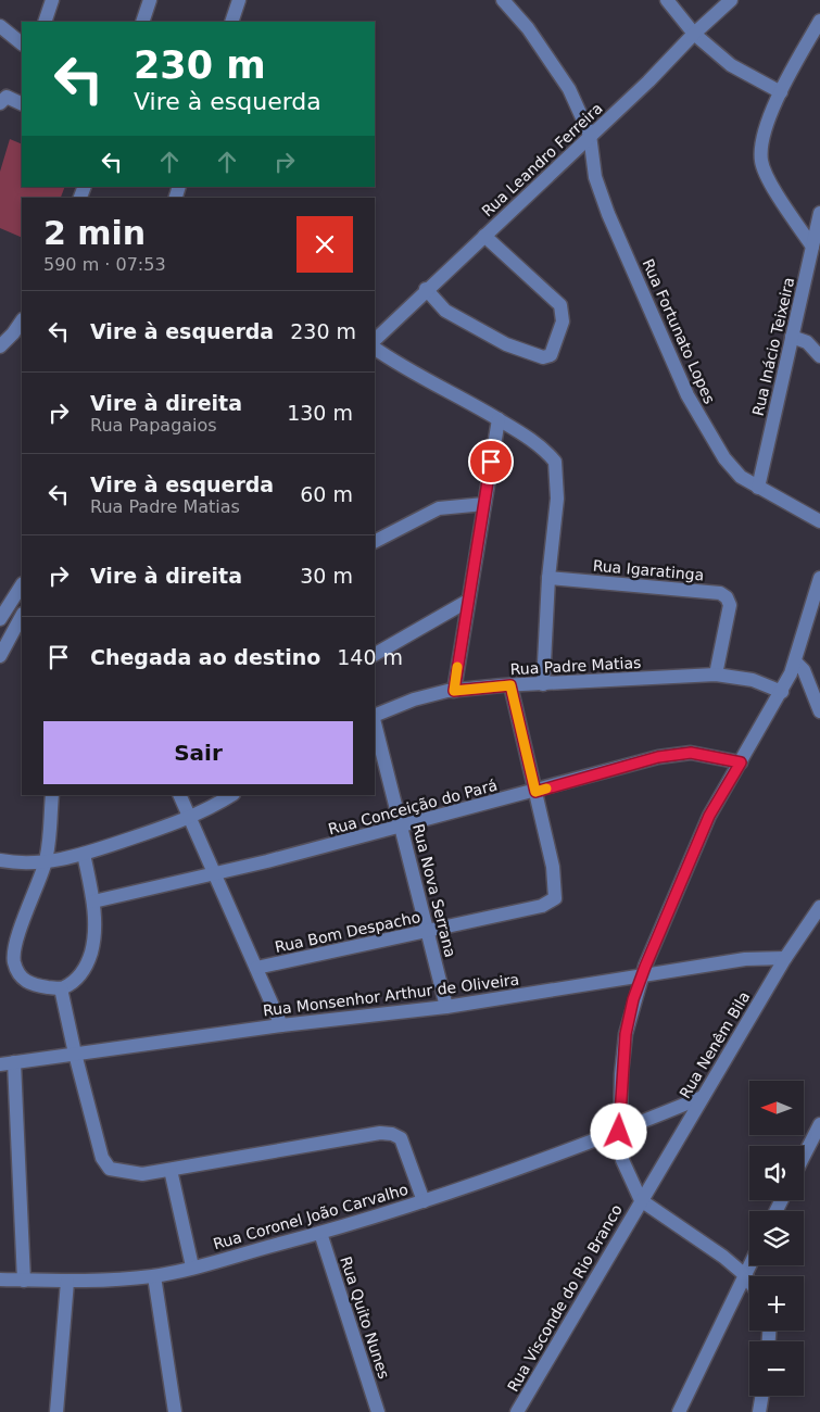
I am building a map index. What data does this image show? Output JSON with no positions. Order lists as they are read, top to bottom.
{
  "streets": {
    "street": [
      "Rua Leandro Ferreira",
      "Rua Fortunato Lopes",
      "Rua Inácio Teixeira",
      "Rua Igaratinga",
      "Rua Padre Matias",
      "Rua Conceição do Pará",
      "Rua Nova Serrana",
      "Rua Bom Despacho",
      "Rua Monsenhor Arthur de Oliveira",
      "Rua Nenêm Bila",
      "Rua Coronel João Carvalho",
      "Rua Visconde do Rio Branco",
      "Rua Quito Nunes"
    ]
  },
  "crossings": [
    ["Rua Leandro Ferreira", "Rua Fortunato Lopes"],
    ["Rua Fortunato Lopes", "Rua Inácio Teixeira"],
    ["Rua Igaratinga", "Rua Padre Matias"],
    ["Rua Conceição do Pará", "Rua Nova Serrana"],
    ["Rua Conceição do Pará", "Rua Bom Despacho"],
    ["Rua Nova Serrana", "Rua Bom Despacho"],
    ["Rua Nova Serrana", "Rua Monsenhor Arthur de Oliveira"],
    ["Rua Monsenhor Arthur de Oliveira", "Rua Nenêm Bila"],
    ["Rua Nenêm Bila", "Rua Coronel João Carvalho"],
    ["Rua Nenêm Bila", "Rua Visconde do Rio Branco"],
    ["Rua Coronel João Carvalho", "Rua Quito Nunes"]
  ],
  "north": "left",
  "page": {
    "turn": ["230 m", "Vire à esquerda"],
    "heading": ["2 min", "590 m · 07:53"],
    "list": [
      {
        "name": "Vire à esquerda",
        "value": "230 m"
      },
      {
        "name": "Vire à direita",
        "note": "Rua Papagaios",
        "value": "130 m"
      },
      {
        "name": "Vire à esquerda",
        "note": "Rua Padre Matias",
        "value": "60 m"
      },
      {
        "name": "Vire à direita",
        "value": "30 m"
      },
      {
        "name": "Chegada ao destino",
        "value": "140 m"
      }
    ],
    "buttons": "Sair",
    "map_buttons": ["+", "−"]
  }
}
